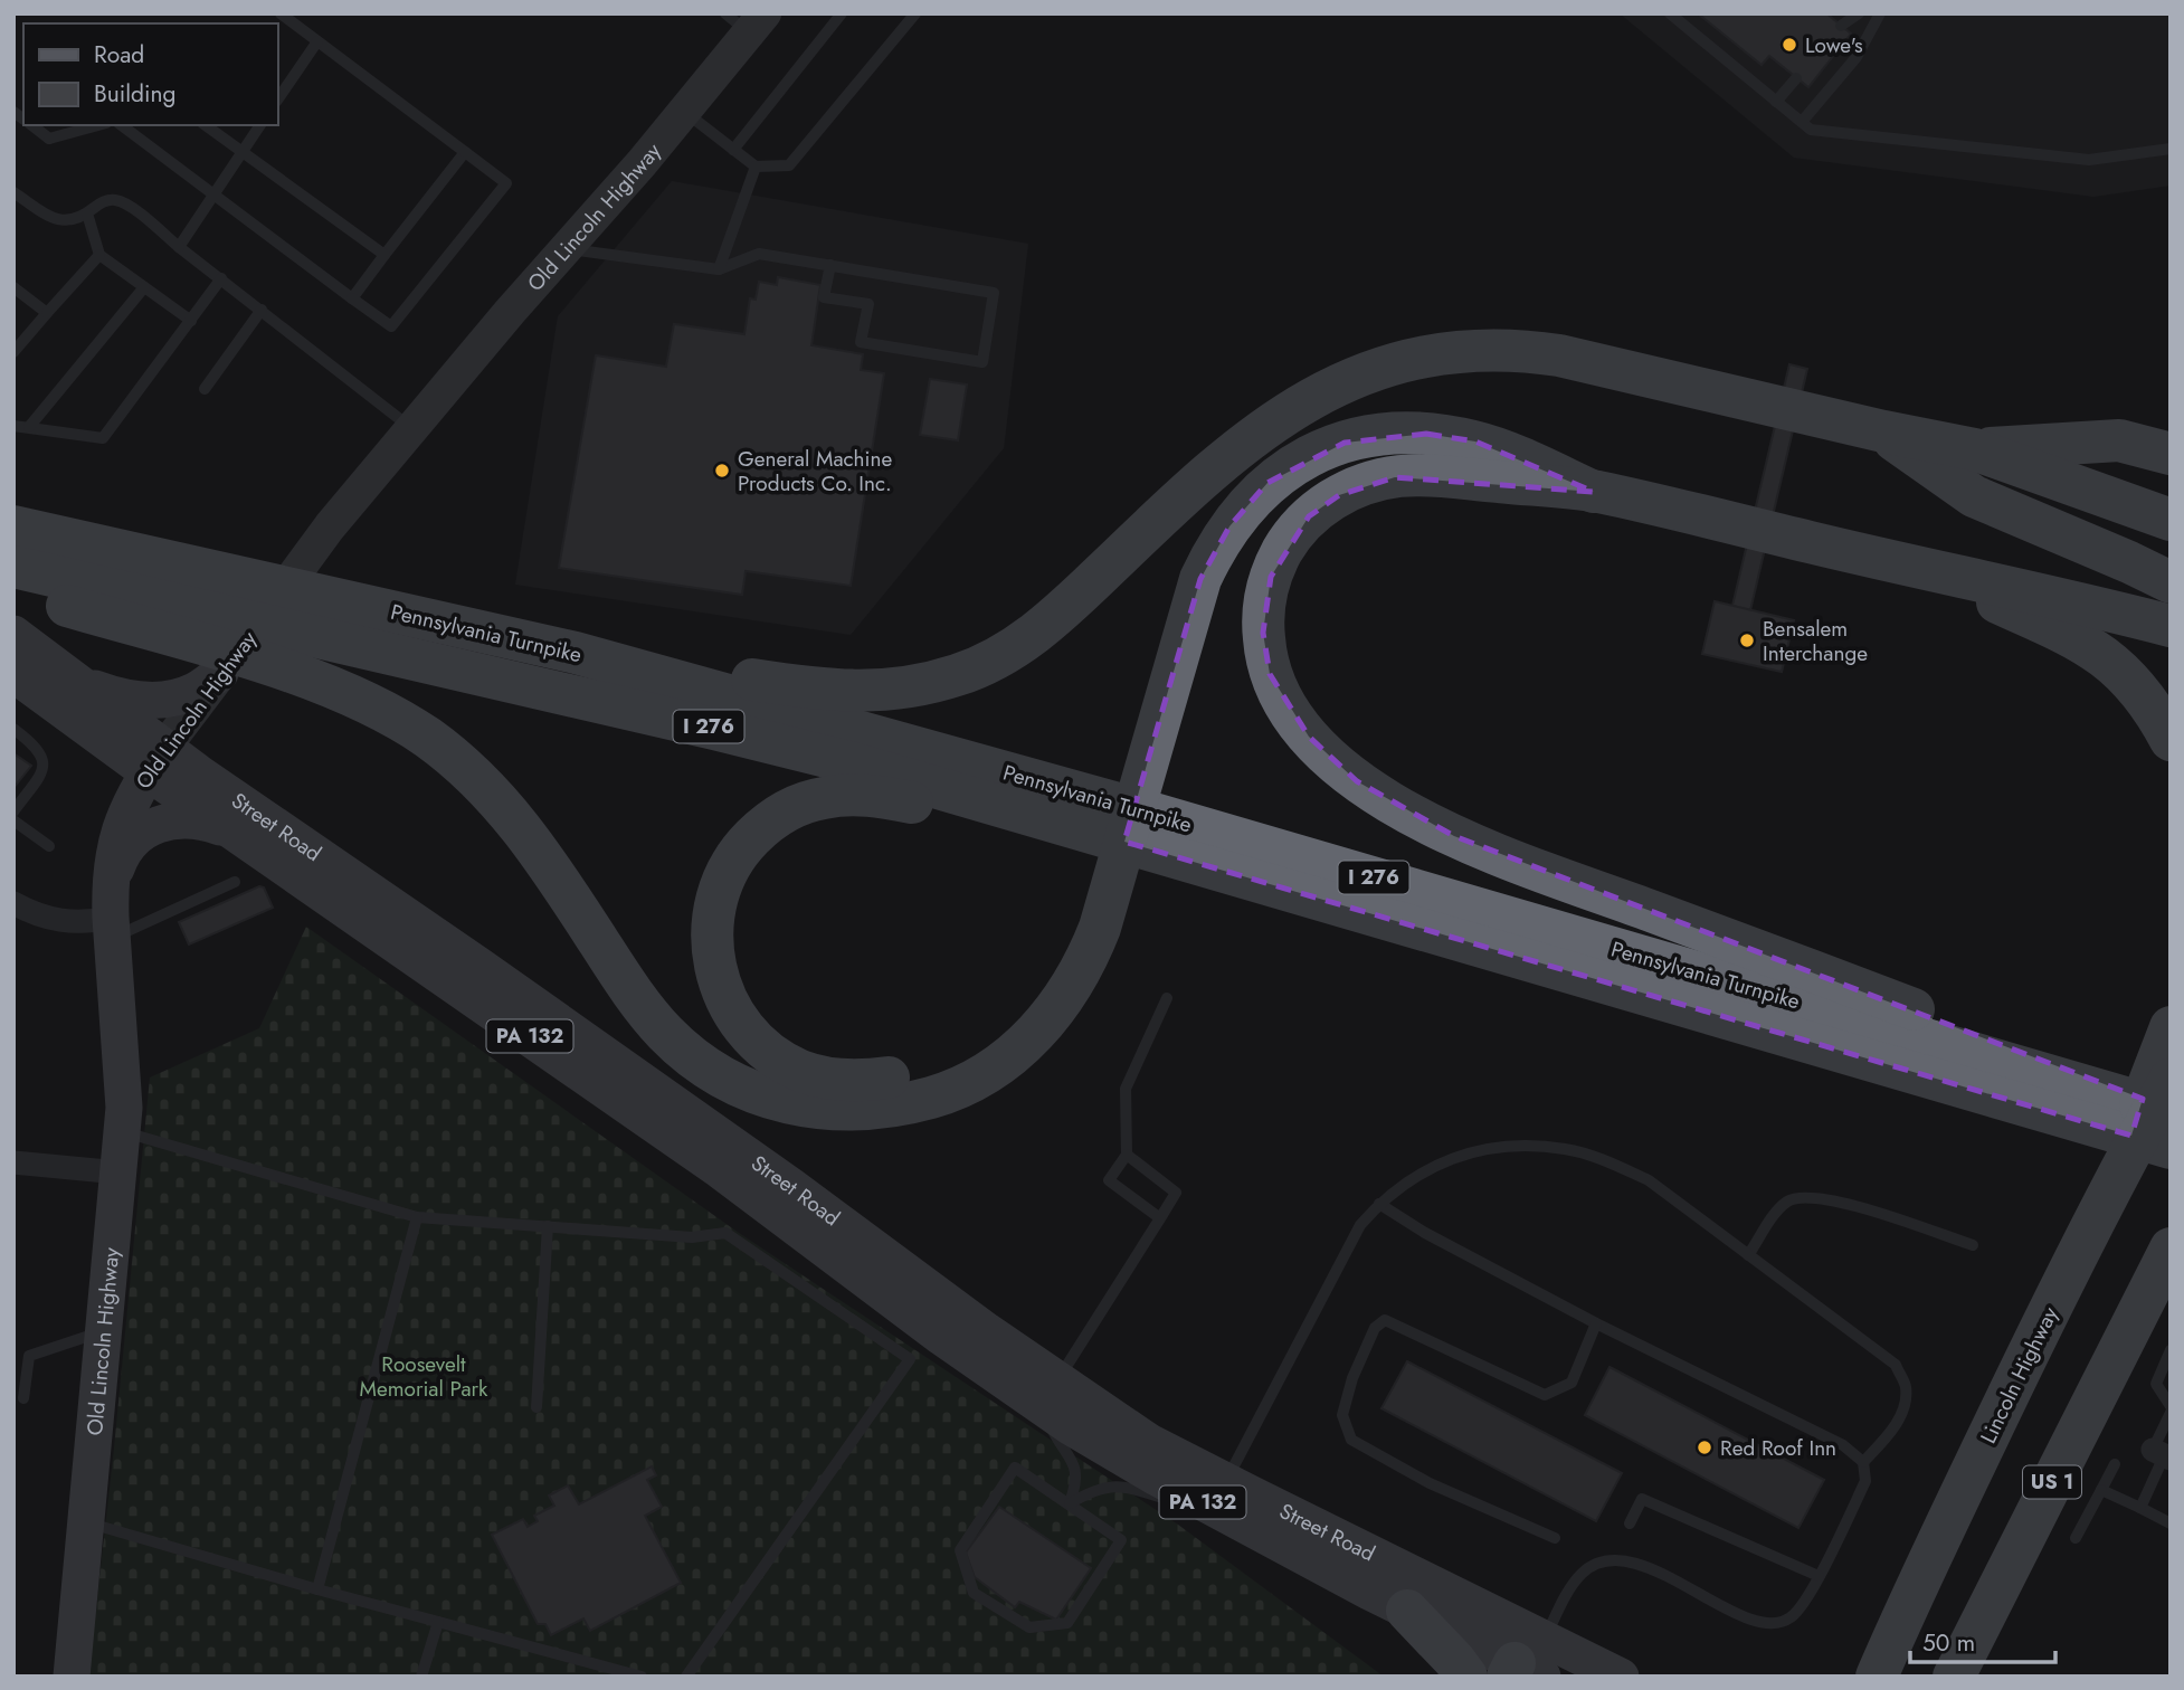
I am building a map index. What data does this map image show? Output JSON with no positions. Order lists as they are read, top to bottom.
{
  "streets": {
    "highway": [
      "Pennsylvania Turnpike",
      "I 276",
      "Lincoln Highway",
      "US 1"
    ],
    "main road": ["Old Lincoln Highway", "Street Road", "PA 132"]
  },
  "crossings": [
    ["Old Lincoln Highway", "Pennsylvania Turnpike"],
    ["Old Lincoln Highway", "Street Road"],
    ["Pennsylvania Turnpike", "Lincoln Highway"]
  ],
  "parks": ["Roosevelt Memorial Park"],
  "places": [
    "Lowe's",
    "General Machine Products Co. Inc.",
    "Bensalem Interchange",
    "Red Roof Inn"
  ],
  "legend": ["Road", "Building"],
  "scale_bar": "50 m"
}
